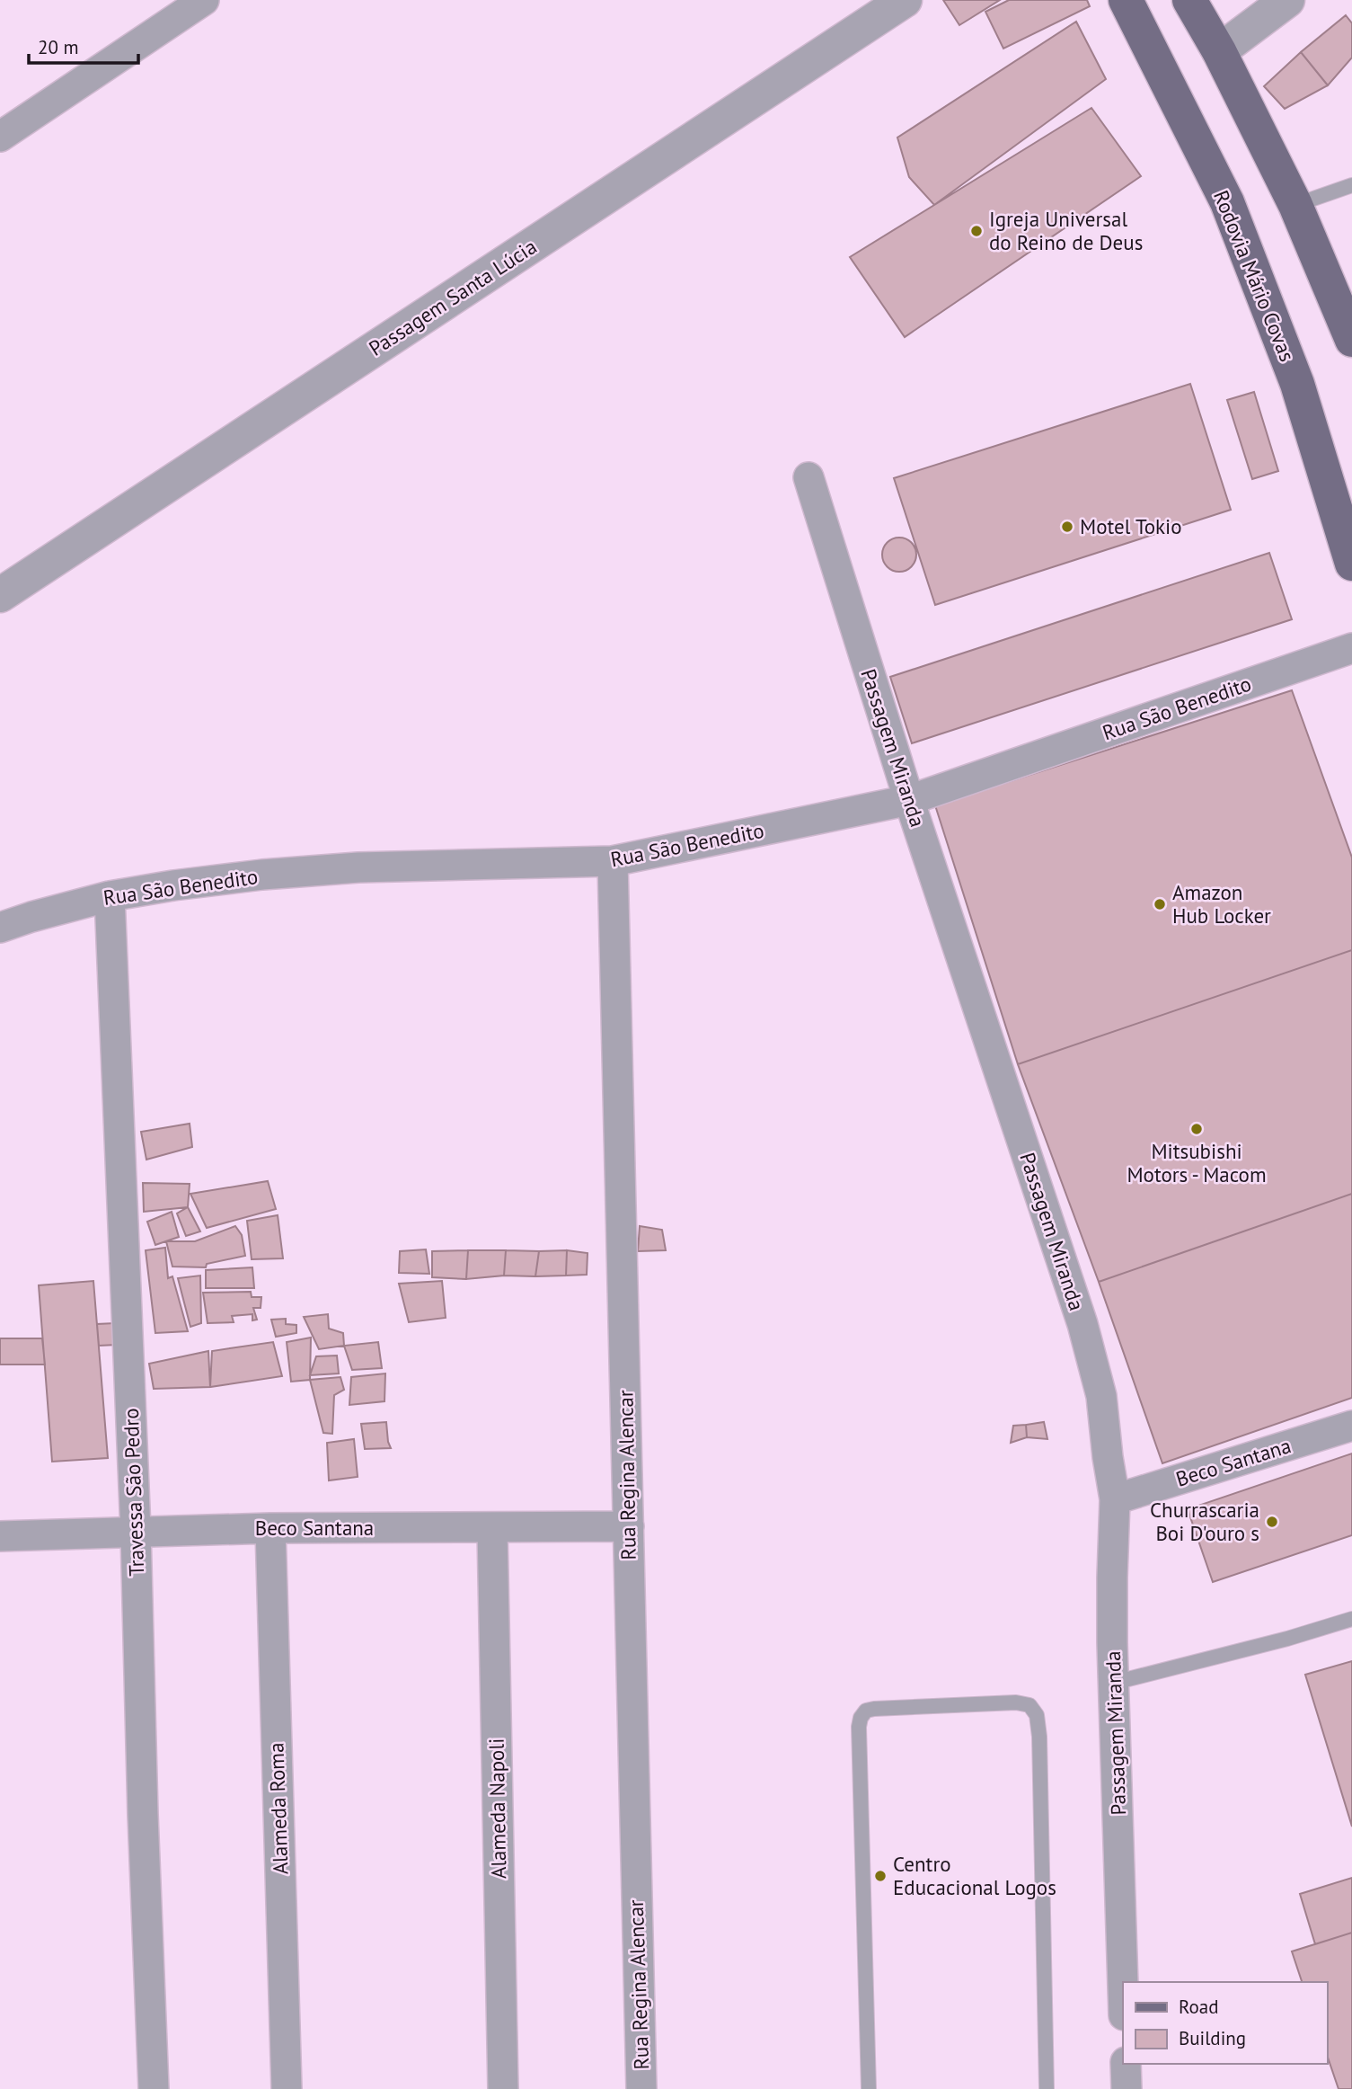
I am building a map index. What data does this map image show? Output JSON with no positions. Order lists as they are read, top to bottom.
{
  "streets": {
    "main road": ["Rodovia Mário Covas"],
    "street": [
      "Passagem Santa Lúcia",
      "Rua São Benedito",
      "Passagem Miranda",
      "Beco Santana",
      "Rua Regina Alencar",
      "Travessa São Pedro",
      "Alameda Roma",
      "Alameda Napoli"
    ]
  },
  "crossings": [
    ["Rua São Benedito", "Passagem Miranda"],
    ["Rua São Benedito", "Rua Regina Alencar"],
    ["Rua São Benedito", "Travessa São Pedro"],
    ["Passagem Miranda", "Beco Santana"],
    ["Beco Santana", "Rua Regina Alencar"],
    ["Beco Santana", "Travessa São Pedro"],
    ["Beco Santana", "Alameda Roma"],
    ["Beco Santana", "Alameda Napoli"]
  ],
  "places": [
    "Igreja Universal do Reino de Deus",
    "Motel Tokio",
    "Amazon Hub Locker",
    "Mitsubishi Motors - Macom",
    "Churrascaria Boi D'ouro s",
    "Centro Educacional Logos"
  ],
  "legend": ["Road", "Building"],
  "scale_bar": "20 m"
}
